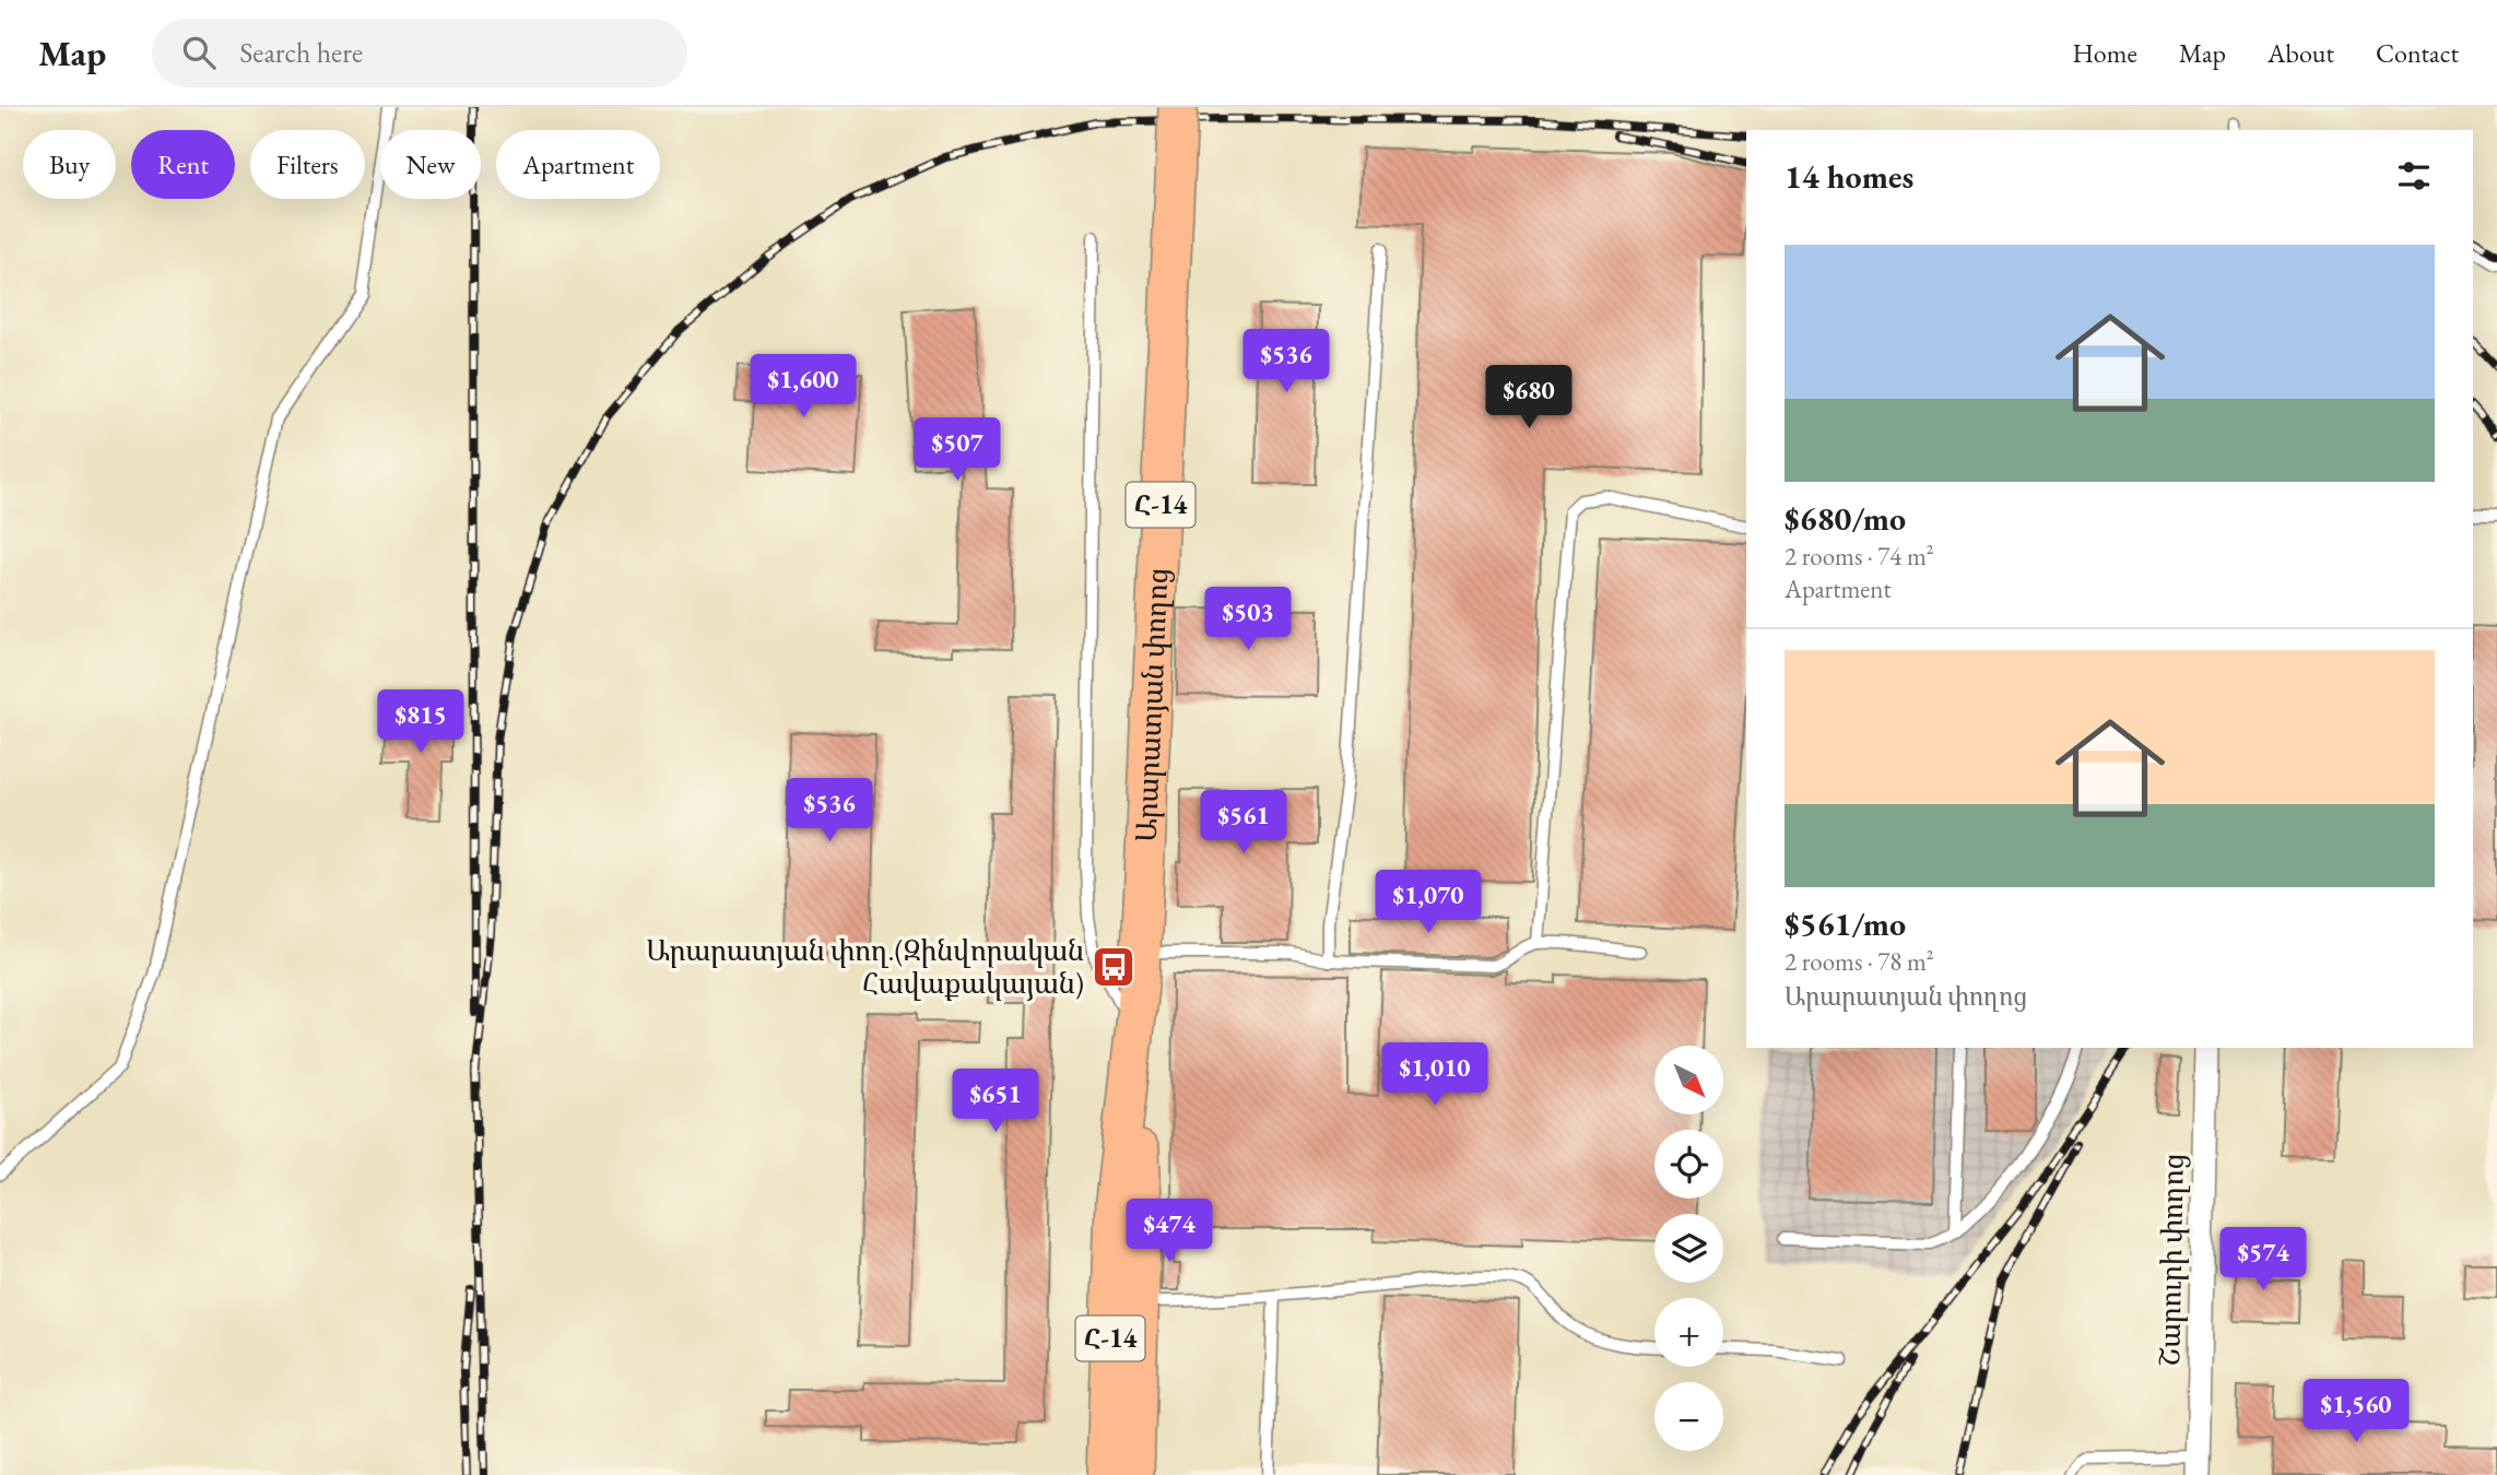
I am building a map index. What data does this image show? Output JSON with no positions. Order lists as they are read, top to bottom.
{
  "streets": {
    "main road": ["Հ-14", "Արարատյան փողոց"],
    "street": ["Շարուրի փողոց"]
  },
  "places": {
    "bus stop": ["Արարատյան փող․(Զինվորական Հավաքակայան)"]
  },
  "north": "bottom right",
  "page": {
    "header": "Map",
    "search": "Search here",
    "nav": [
      "Home",
      "Map",
      "About",
      "Contact"
    ],
    "chip": [
      "Buy",
      "Rent",
      "Filters",
      "New",
      "Apartment"
    ],
    "heading": "14 homes",
    "list": [
      {
        "name": "$680/mo",
        "note": "2 rooms · 74 m² · Apartment"
      },
      {
        "name": "$561/mo",
        "note": "2 rooms · 78 m² · Արարատյան փողոց"
      }
    ],
    "price": [
      "$536",
      "$1,600",
      "$680",
      "$507",
      "$503",
      "$815",
      "$536",
      "$561",
      "$1,070",
      "$1,010",
      "$651",
      "$474",
      "$574",
      "$1,560"
    ],
    "map_buttons": ["+", "−"]
  }
}
